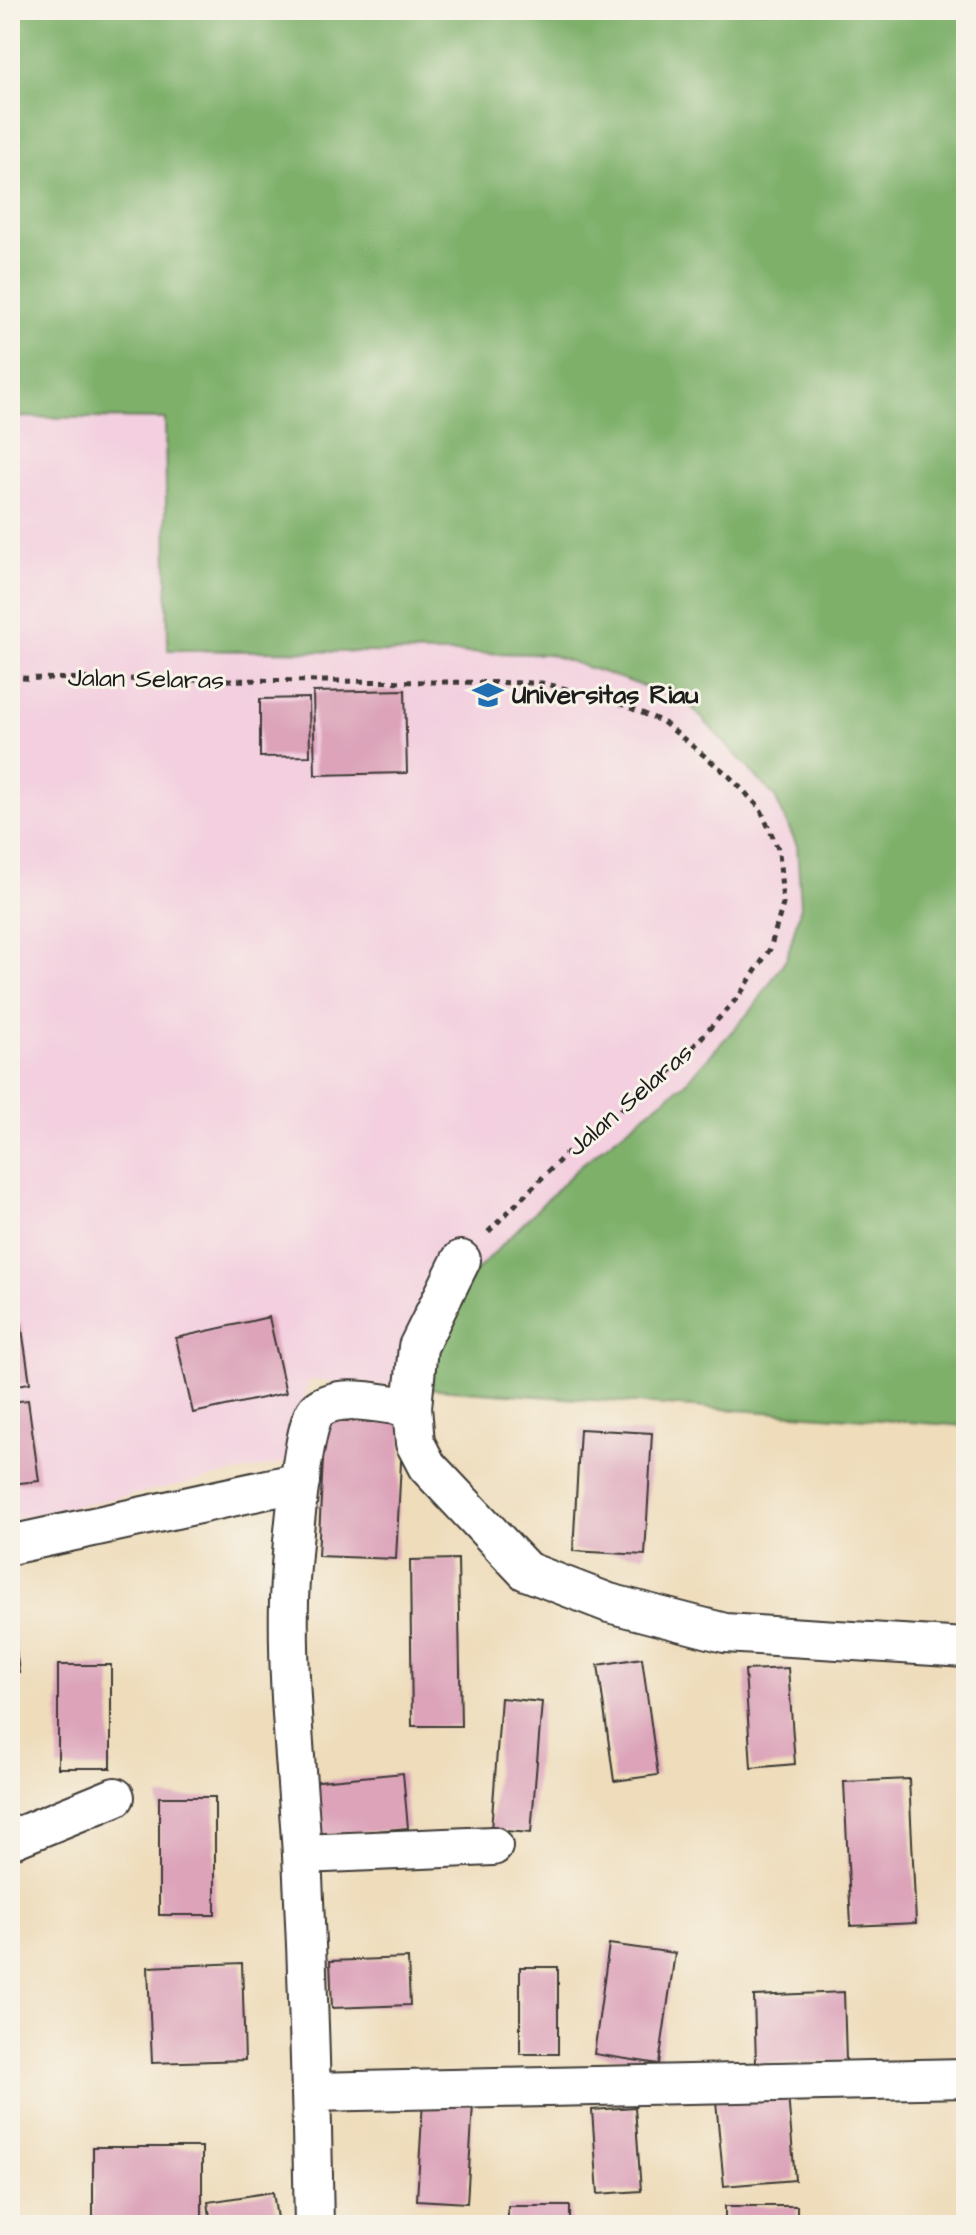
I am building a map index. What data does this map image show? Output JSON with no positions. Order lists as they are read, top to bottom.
{
  "streets": {
    "path": ["Jalan Selaras"]
  },
  "places": {
    "school or university": ["Universitas Riau"]
  }
}
